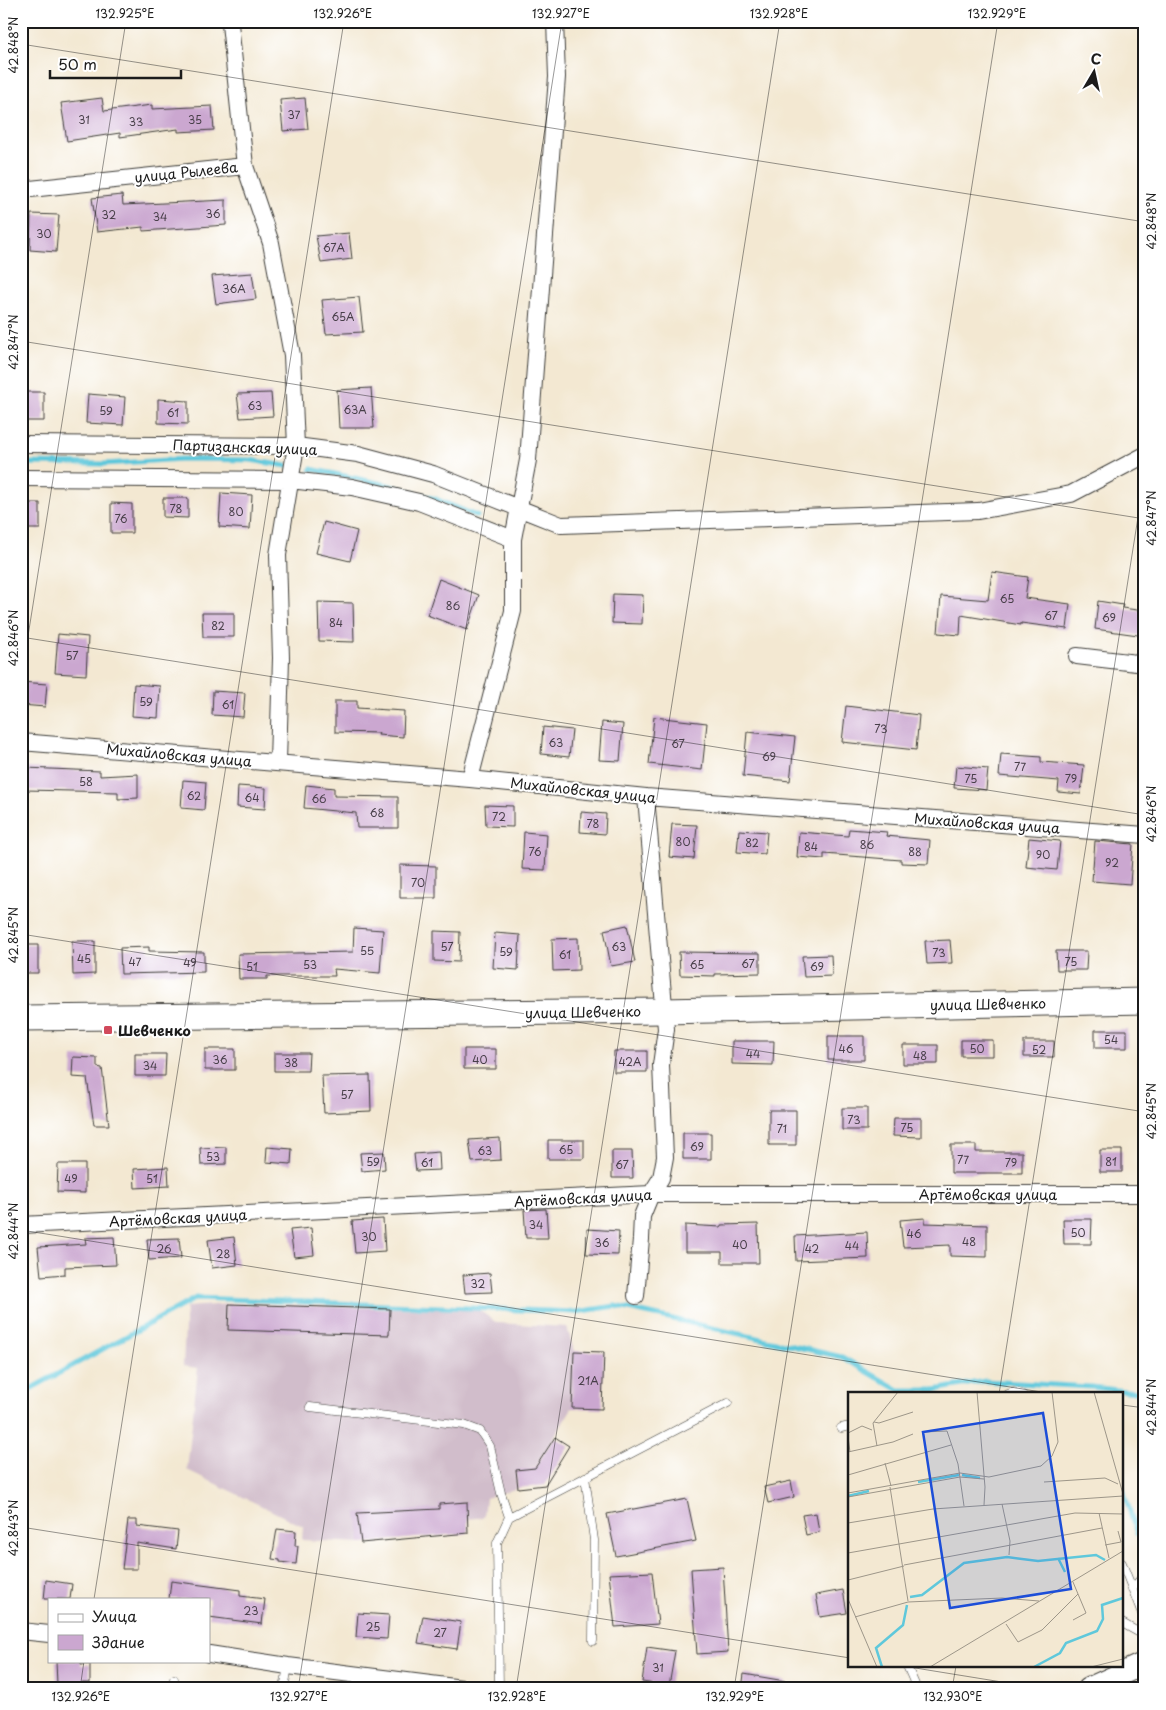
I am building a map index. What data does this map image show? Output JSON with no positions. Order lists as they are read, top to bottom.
{
  "streets": {
    "main road": ["улица Шевченко"],
    "street": [
      "улица Рылеева",
      "Партизанская улица",
      "Михайловская улица",
      "Артёмовская улица"
    ]
  },
  "crossings": [
    ["улица Рылеева", "Партизанская улица"],
    ["улица Рылеева", "Михайловская улица"]
  ],
  "places": {
    "transit": ["Шевченко"]
  },
  "house_numbers": [
    "37",
    "31",
    "35",
    "33",
    "36",
    "32",
    "34",
    "30",
    "67А",
    "36А",
    "65А",
    "63",
    "63А",
    "59",
    "61",
    "78",
    "80",
    "76",
    "65",
    "86",
    "67",
    "69",
    "84",
    "82",
    "57",
    "59",
    "61",
    "73",
    "63",
    "67",
    "69",
    "77",
    "75",
    "79",
    "58",
    "62",
    "64",
    "66",
    "68",
    "72",
    "78",
    "80",
    "82",
    "86",
    "84",
    "76",
    "88",
    "90",
    "92",
    "70",
    "57",
    "63",
    "55",
    "59",
    "73",
    "61",
    "45",
    "47",
    "75",
    "49",
    "67",
    "53",
    "65",
    "51",
    "69",
    "54",
    "46",
    "50",
    "52",
    "44",
    "48",
    "36",
    "40",
    "42А",
    "38",
    "34",
    "57",
    "73",
    "75",
    "71",
    "69",
    "65",
    "63",
    "53",
    "77",
    "59",
    "81",
    "61",
    "79",
    "67",
    "49",
    "51",
    "34",
    "50",
    "46",
    "30",
    "48",
    "36",
    "40",
    "44",
    "26",
    "42",
    "28",
    "32",
    "21А",
    "23",
    "25",
    "27",
    "31"
  ],
  "legend": ["Улица", "Здание"],
  "scale_bar": "50 m",
  "north": "top",
  "coordinates": [
    "132.925°E",
    "132.926°E",
    "132.927°E",
    "132.928°E",
    "132.929°E",
    "42.848°N",
    "42.847°N",
    "42.846°N",
    "42.845°N",
    "42.844°N",
    "42.843°N",
    "132.930°E"
  ]
}
